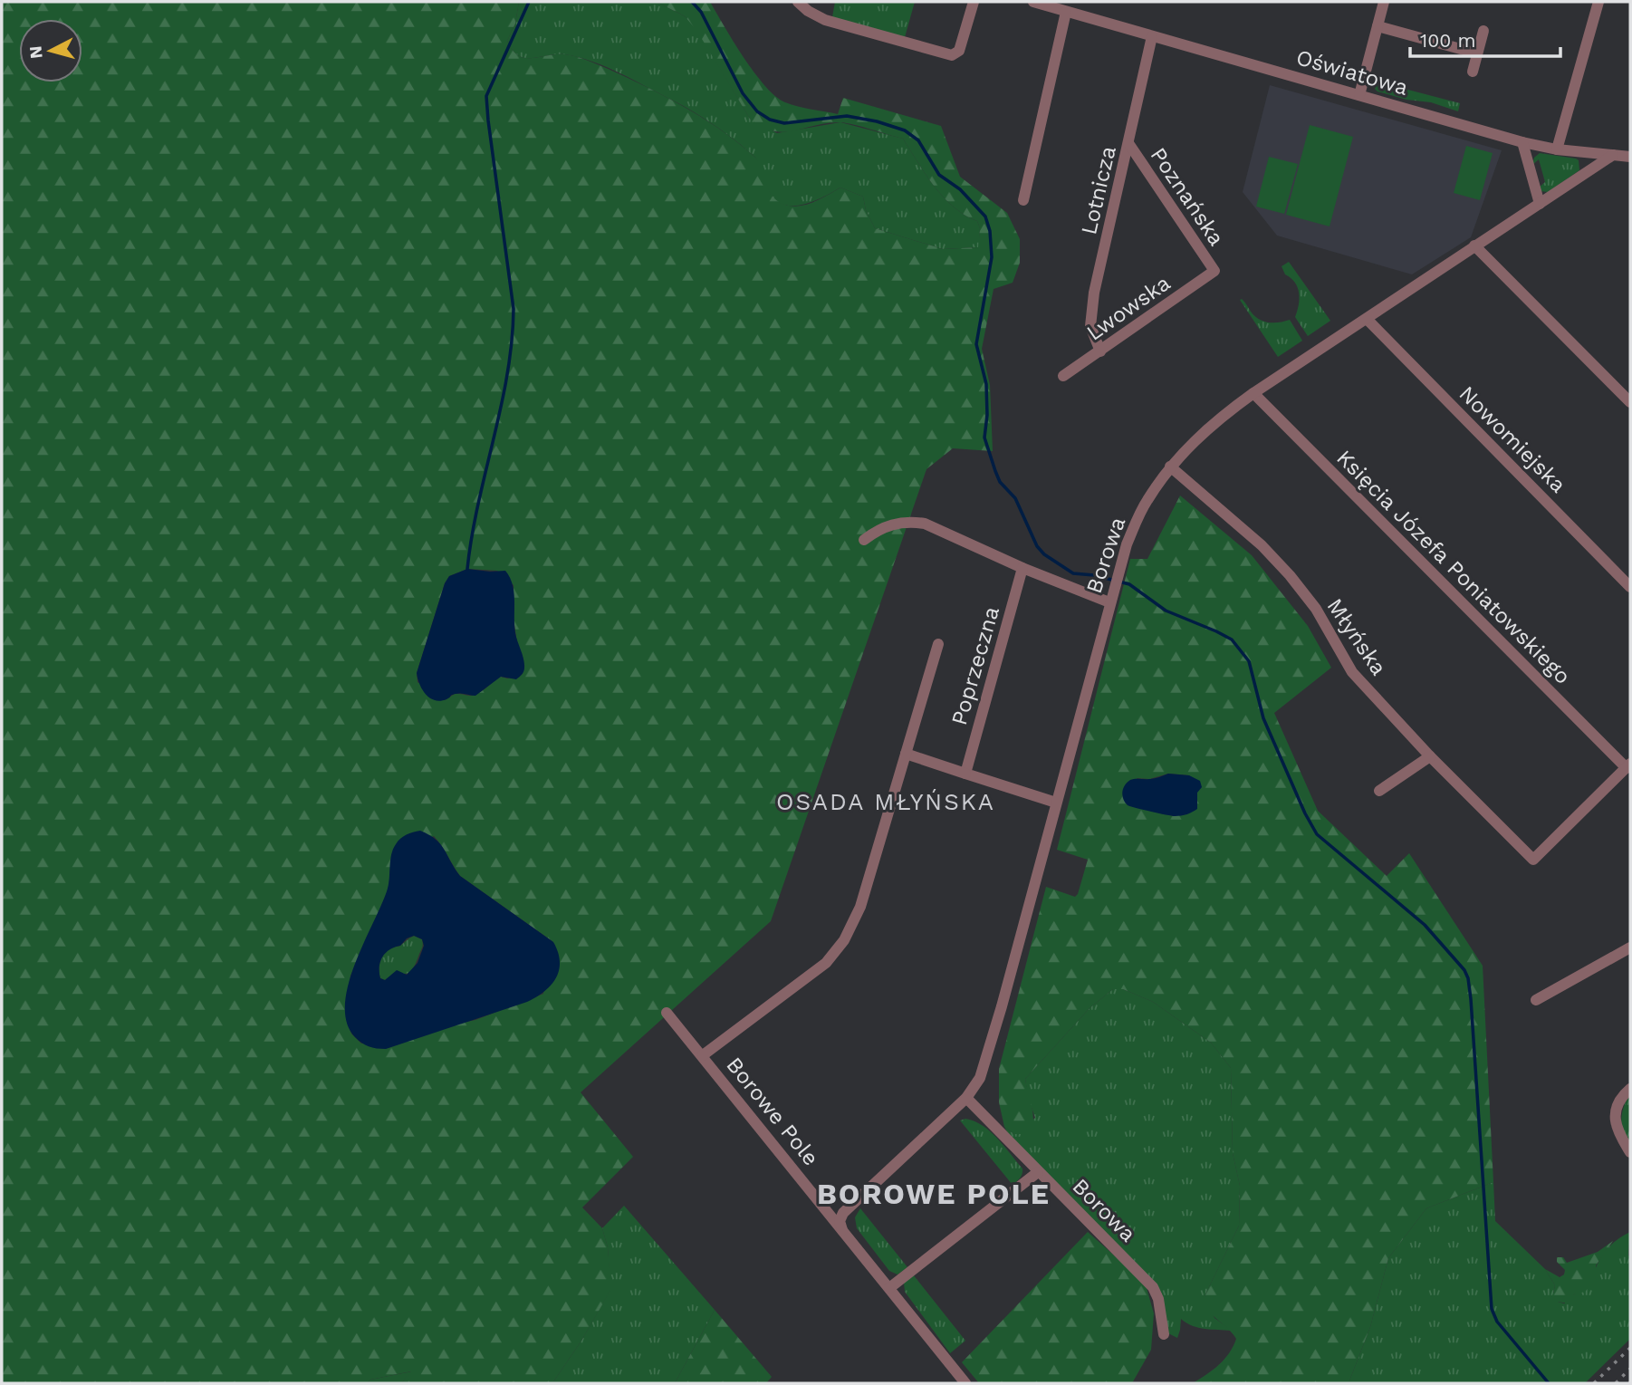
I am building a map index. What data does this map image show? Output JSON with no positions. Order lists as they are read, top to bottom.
{
  "streets": {
    "street": [
      "Oświatowa",
      "Lotnicza",
      "Poznańska",
      "Lwowska",
      "Nowomiejska",
      "Borowa",
      "Księcia Józefa Poniatowskiego",
      "Młyńska",
      "Poprzeczna",
      "Borowe Pole"
    ]
  },
  "crossings": [
    ["Oświatowa", "Lotnicza"],
    ["Oświatowa", "Borowa"],
    ["Lotnicza", "Poznańska"],
    ["Lotnicza", "Lwowska"],
    ["Poznańska", "Lwowska"],
    ["Nowomiejska", "Borowa"],
    ["Borowa", "Księcia Józefa Poniatowskiego"],
    ["Borowa", "Młyńska"],
    ["Borowa", "Borowe Pole"],
    ["Księcia Józefa Poniatowskiego", "Młyńska"]
  ],
  "districts": ["OSADA MŁYŃSKA", "BOROWE POLE"],
  "scale_bar": "100 m",
  "north": "left"
}
